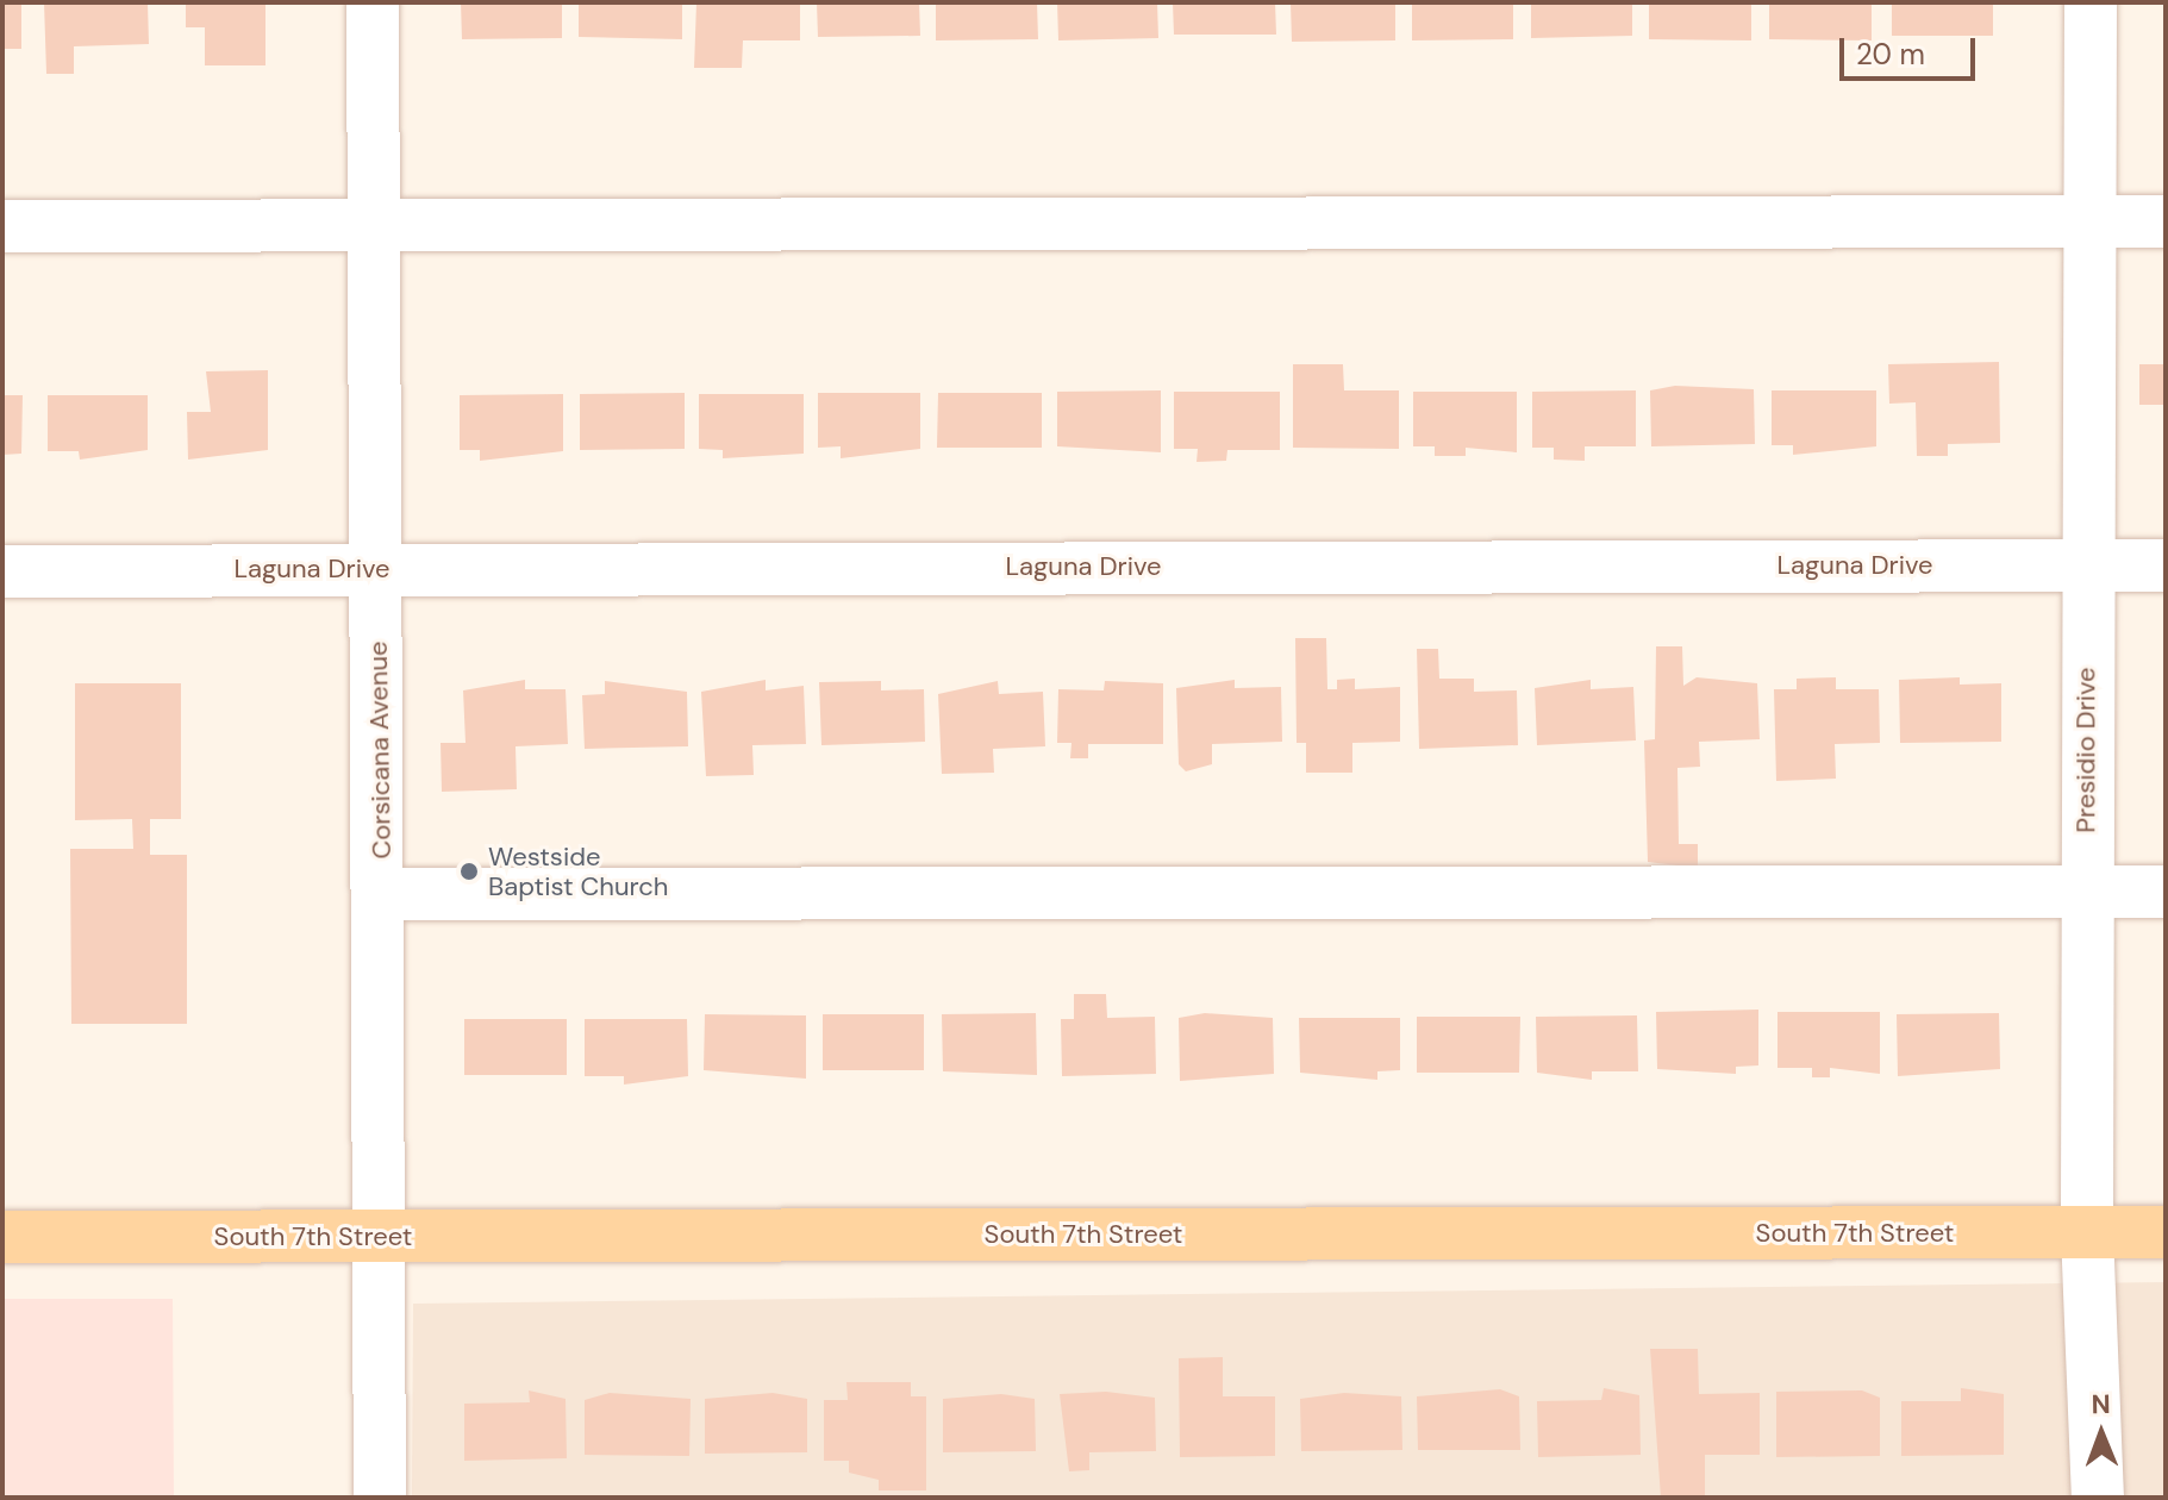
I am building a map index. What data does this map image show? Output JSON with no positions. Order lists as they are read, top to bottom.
{
  "streets": {
    "main road": ["South 7th Street"],
    "street": ["Laguna Drive", "Corsicana Avenue", "Presidio Drive"]
  },
  "crossings": [
    ["Laguna Drive", "Corsicana Avenue"],
    ["Laguna Drive", "Presidio Drive"],
    ["Corsicana Avenue", "South 7th Street"],
    ["Presidio Drive", "South 7th Street"]
  ],
  "places": ["Westside Baptist Church"],
  "scale_bar": "20 m",
  "north": "top"
}
